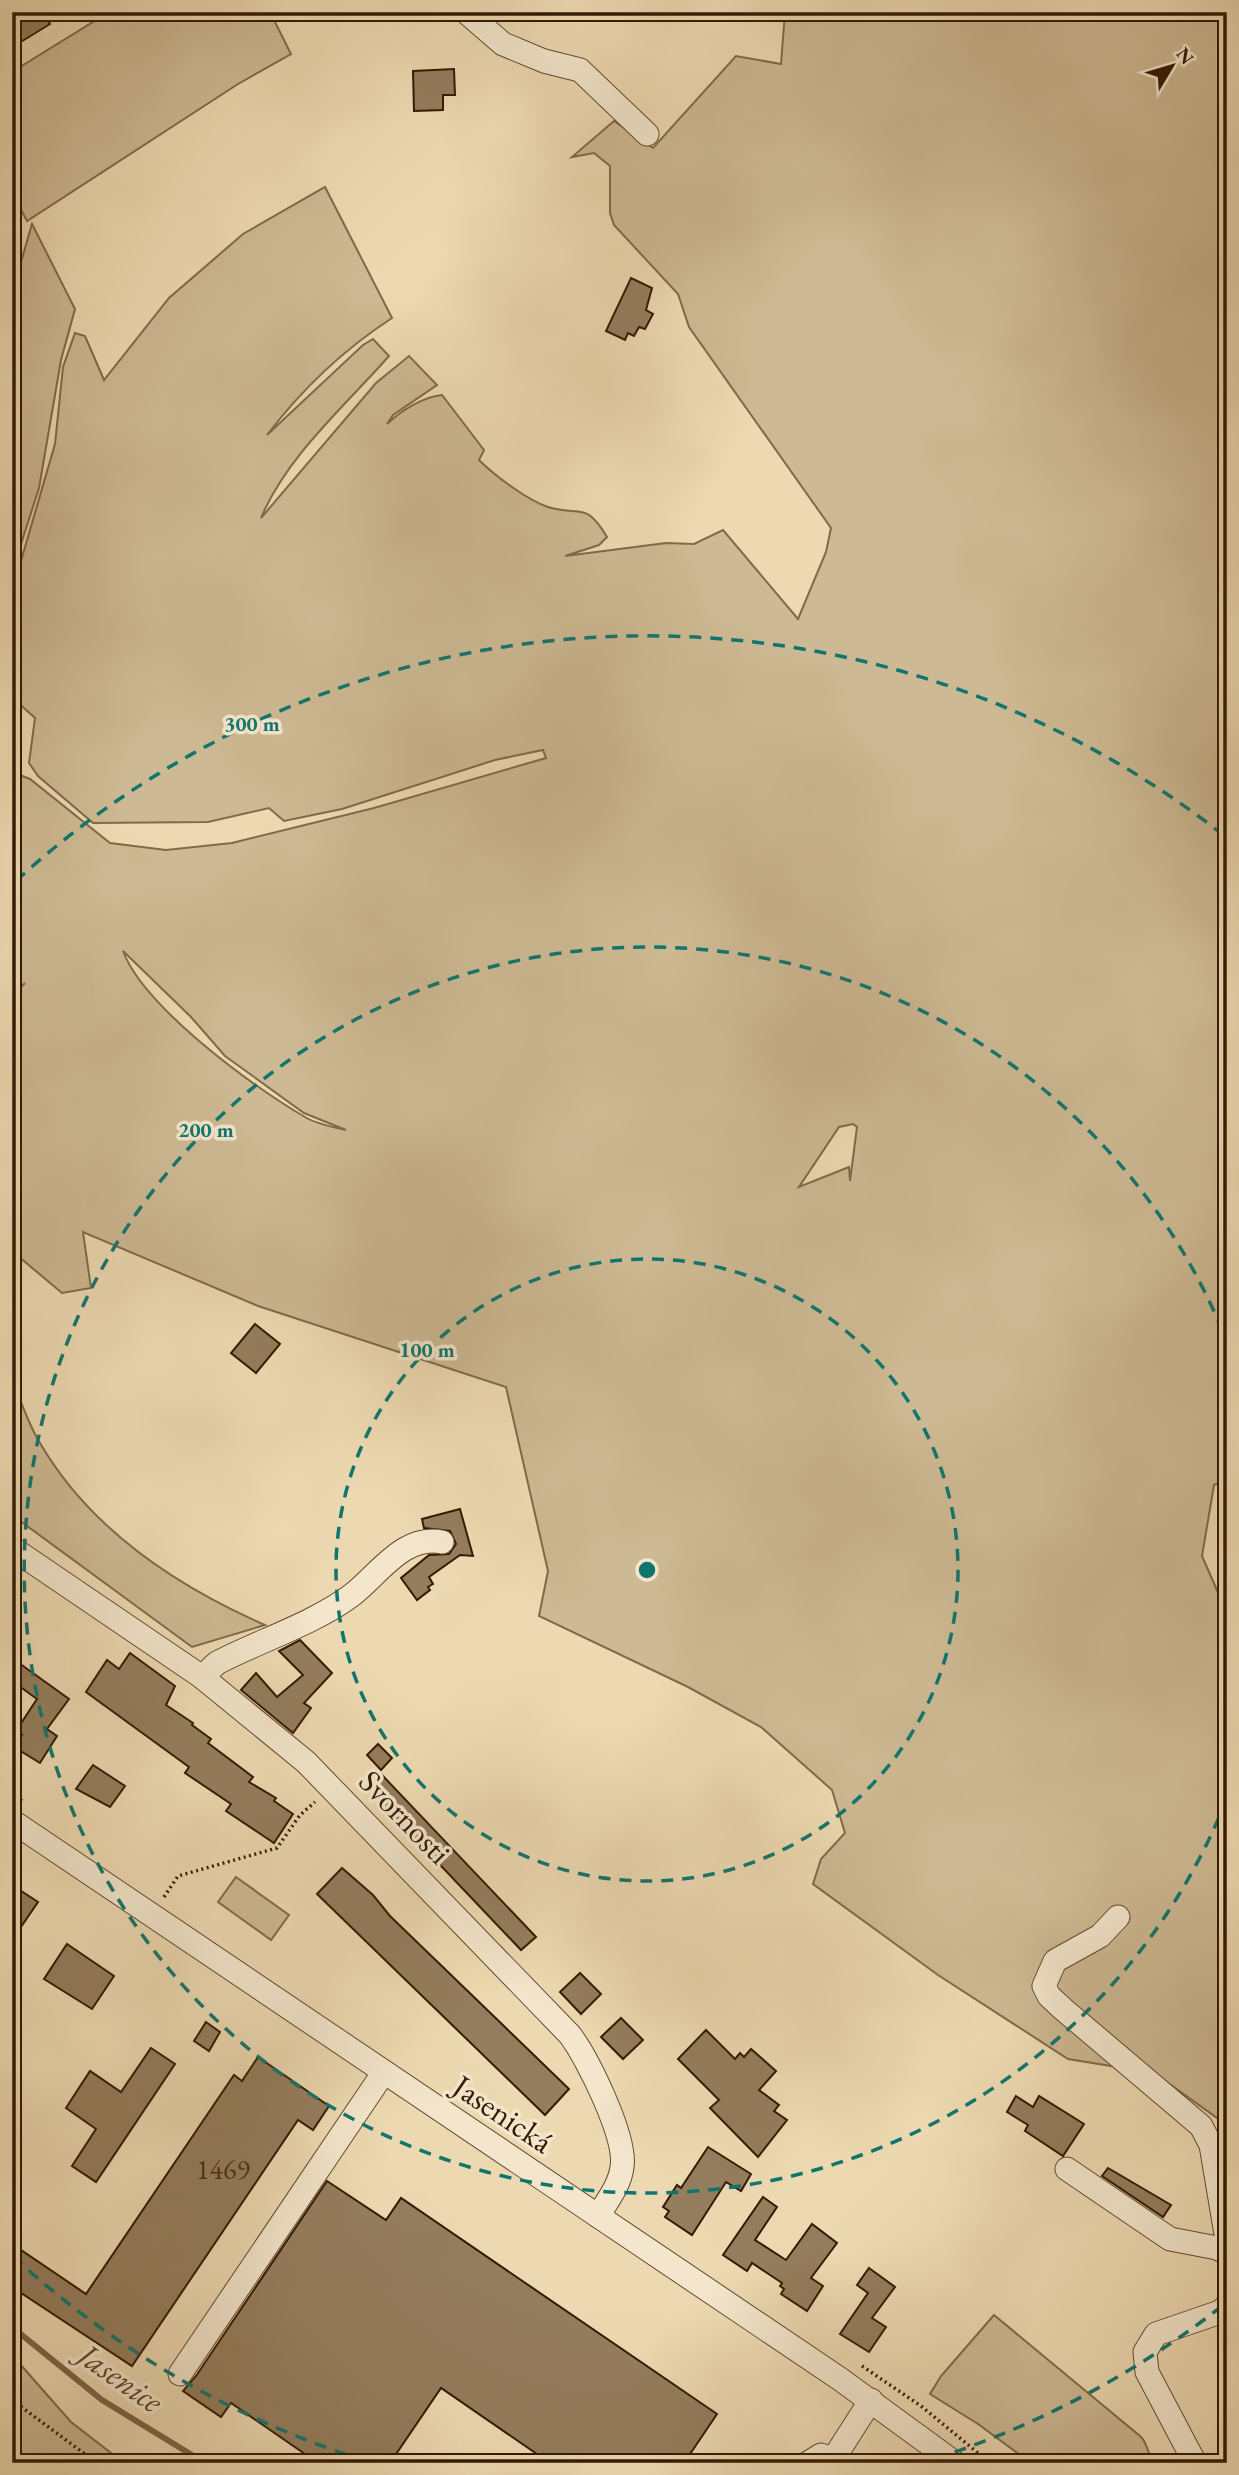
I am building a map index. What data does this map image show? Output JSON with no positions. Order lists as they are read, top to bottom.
{
  "streets": {
    "street": ["Svornosti", "Jasenická"]
  },
  "crossings": [
    ["Svornosti", "Jasenická"]
  ],
  "water": ["Jasenice"],
  "house_numbers": ["1469"],
  "north": "top right",
  "rings": ["300 m", "200 m", "100 m"]
}
